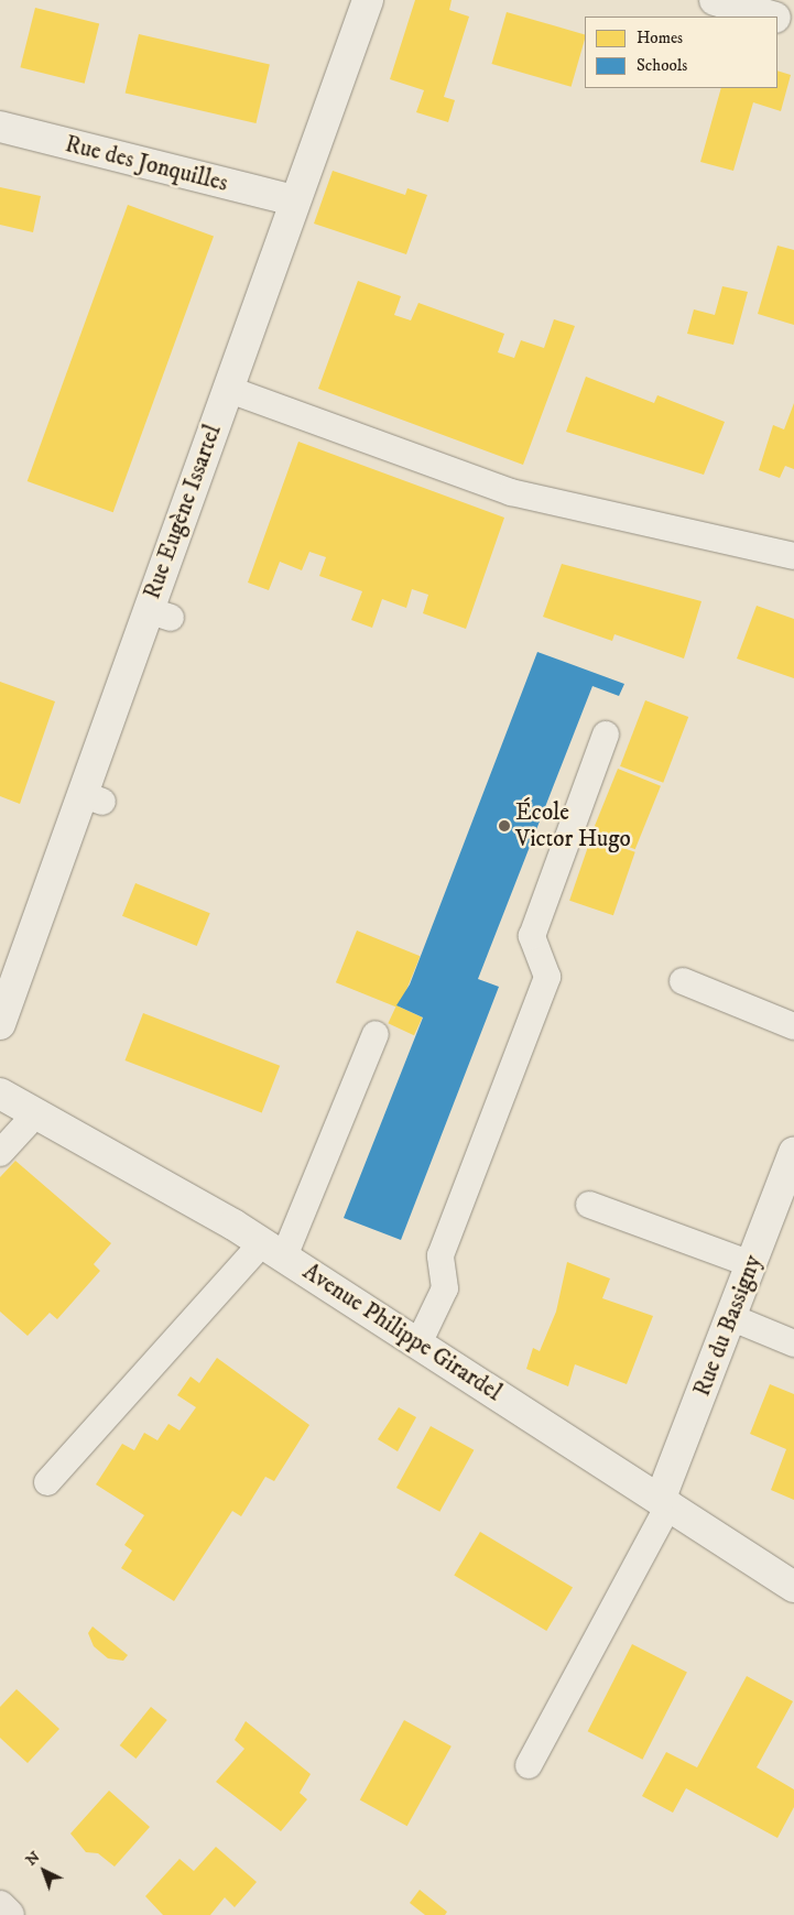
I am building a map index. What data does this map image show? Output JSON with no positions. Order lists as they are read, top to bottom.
{
  "streets": {
    "street": [
      "Rue des Jonquilles",
      "Rue Eugène Issartel",
      "Rue du Bassigny",
      "Avenue Philippe Girardel"
    ]
  },
  "crossings": [
    ["Rue des Jonquilles", "Rue Eugène Issartel"],
    ["Rue du Bassigny", "Avenue Philippe Girardel"]
  ],
  "places": ["École Victor Hugo"],
  "legend": ["Homes", "Schools"],
  "north": "top left"
}
